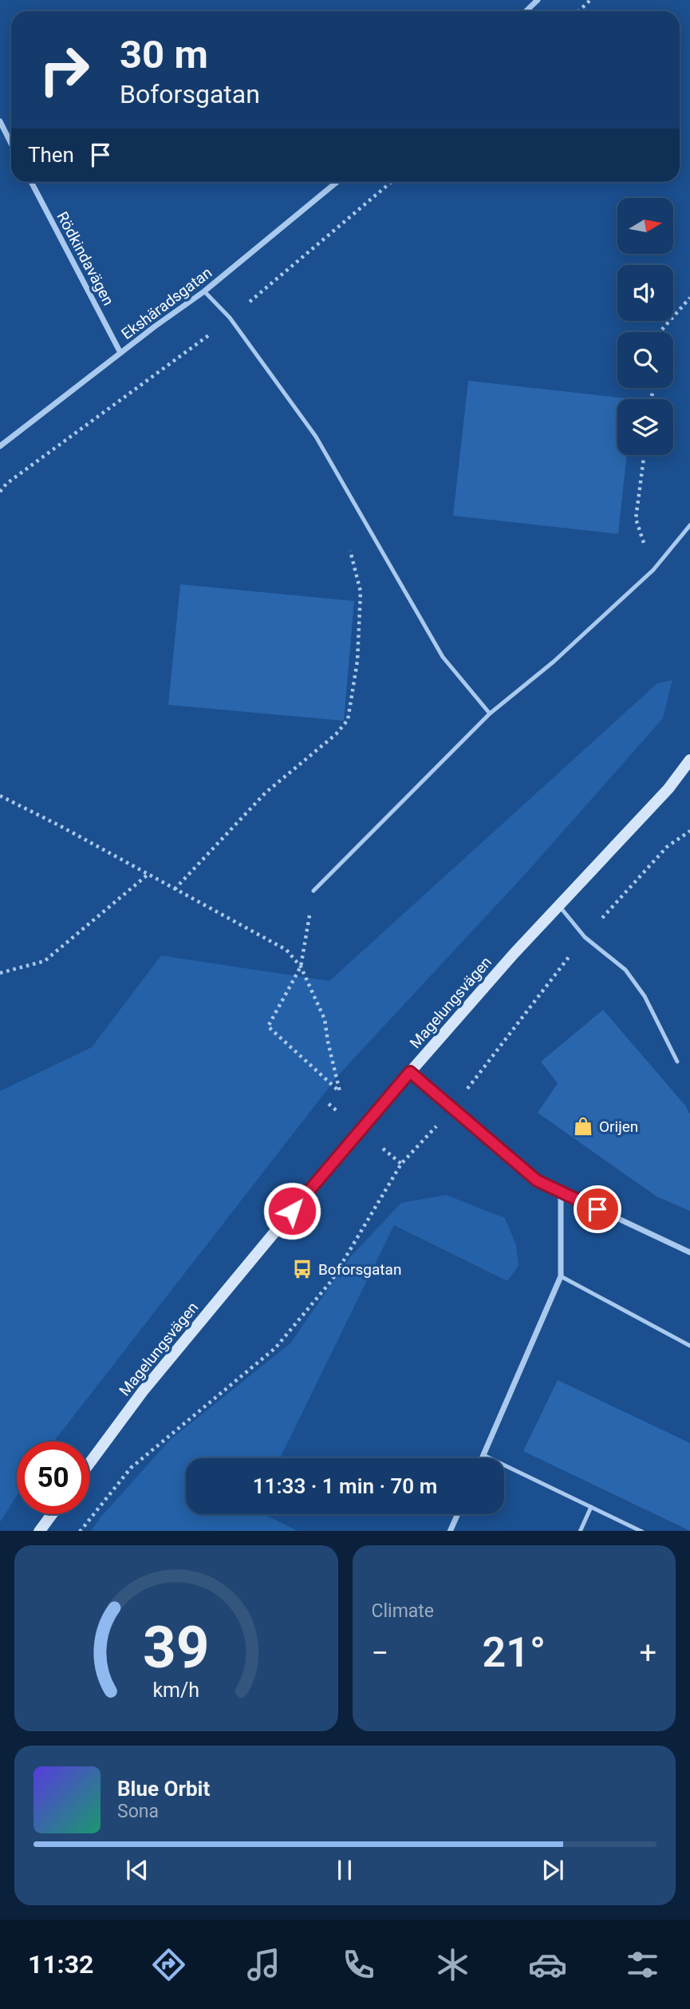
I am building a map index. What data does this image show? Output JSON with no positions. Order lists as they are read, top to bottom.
{
  "streets": {
    "main road": ["Magelungsvägen"],
    "street": ["Rödkindavägen", "Ekshäradsgatan"]
  },
  "crossings": [
    ["Rödkindavägen", "Ekshäradsgatan"]
  ],
  "places": {
    "shop": ["Orijen"],
    "bus stop": ["Boforsgatan"]
  },
  "north": "right",
  "page": {
    "turn": ["30 m", "Boforsgatan"],
    "then": "Then",
    "limit": "50",
    "trip": "11:33 · 1 min · 70 m",
    "tile": "Climate",
    "heat": ["−", "21°", "+"],
    "song": ["Blue Orbit", "Sona"],
    "tabs": "11:32",
    "gauge": ["39", "km/h"]
  }
}
